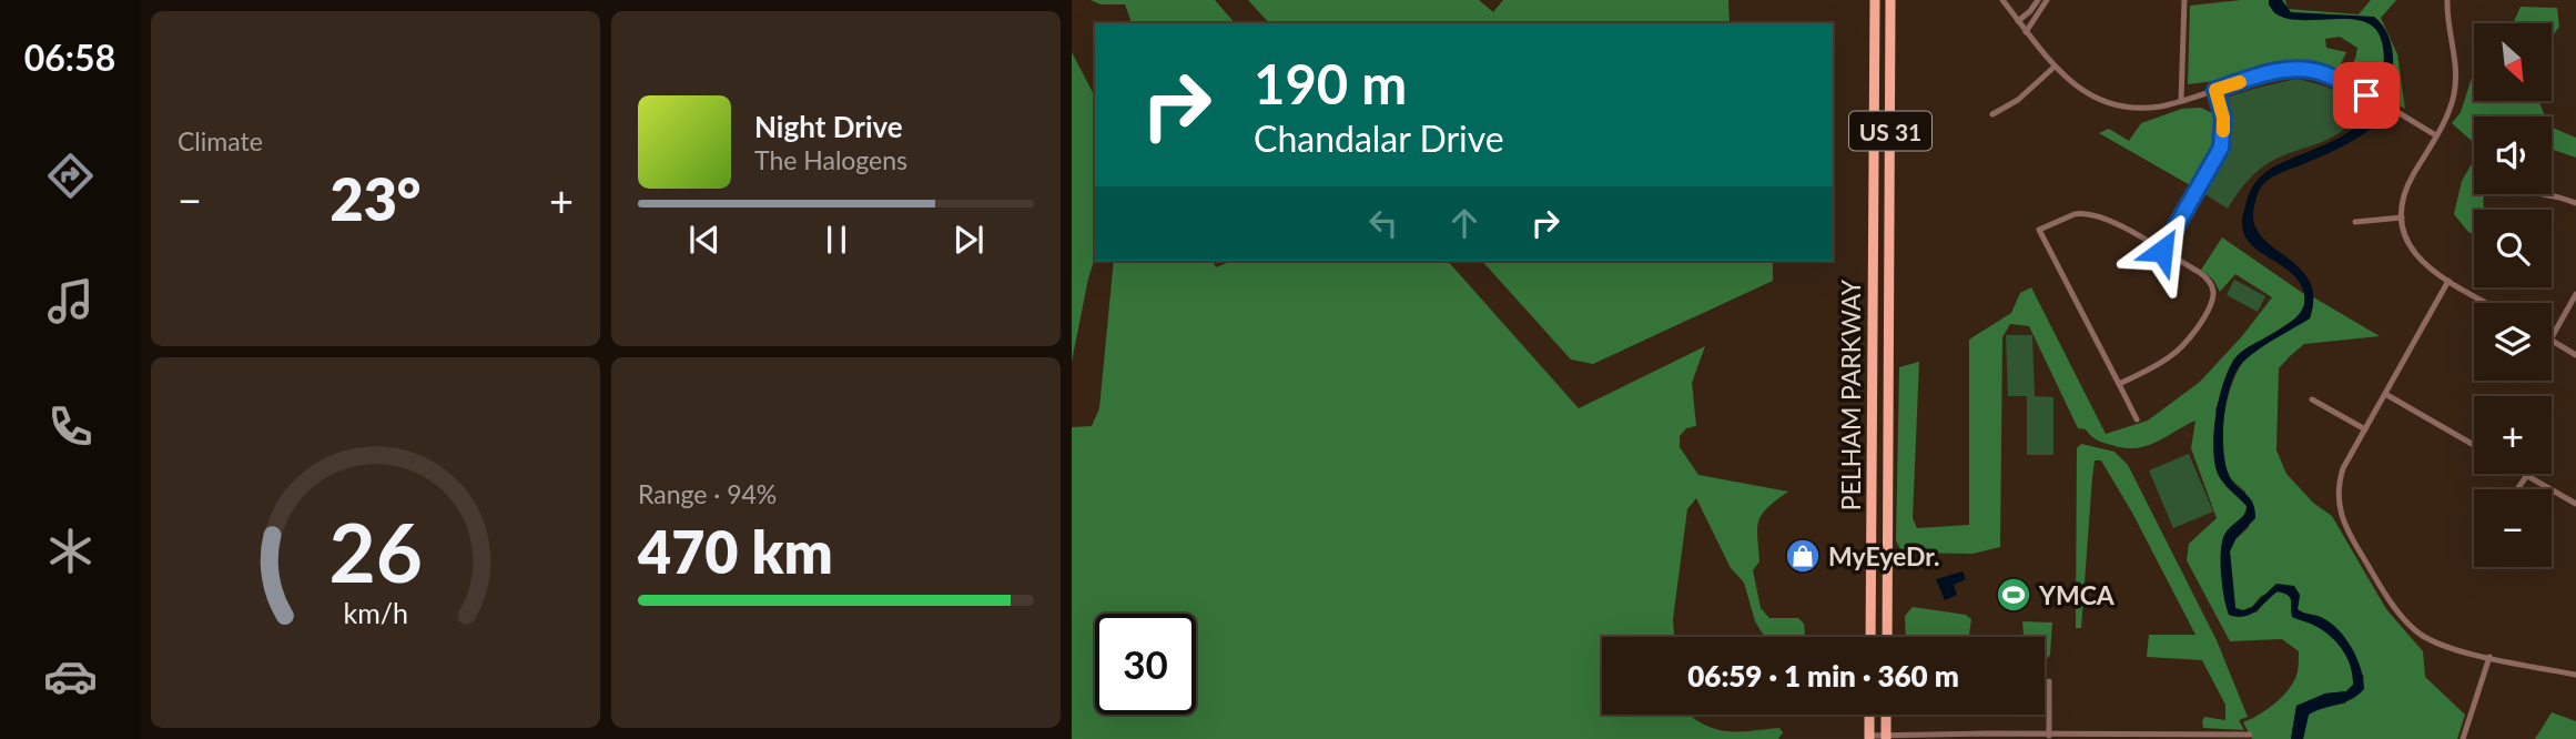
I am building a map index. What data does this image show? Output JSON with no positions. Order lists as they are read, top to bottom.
{
  "streets": {
    "main road": ["US 31", "PELHAM PARKWAY"]
  },
  "places": {
    "shop": ["MyEyeDr."],
    "sports": ["YMCA"]
  },
  "north": "bottom right",
  "page": {
    "tabs": "06:58",
    "tile": [
      "Climate",
      ["Range · 94%", "470 km"]
    ],
    "map_buttons": ["+", "−"],
    "turn": ["190 m", "Chandalar Drive"],
    "song": ["Night Drive", "The Halogens"],
    "heat": ["−", "23°", "+"],
    "limit": "30",
    "trip": "06:59 · 1 min · 360 m",
    "gauge": ["26", "km/h"]
  }
}
